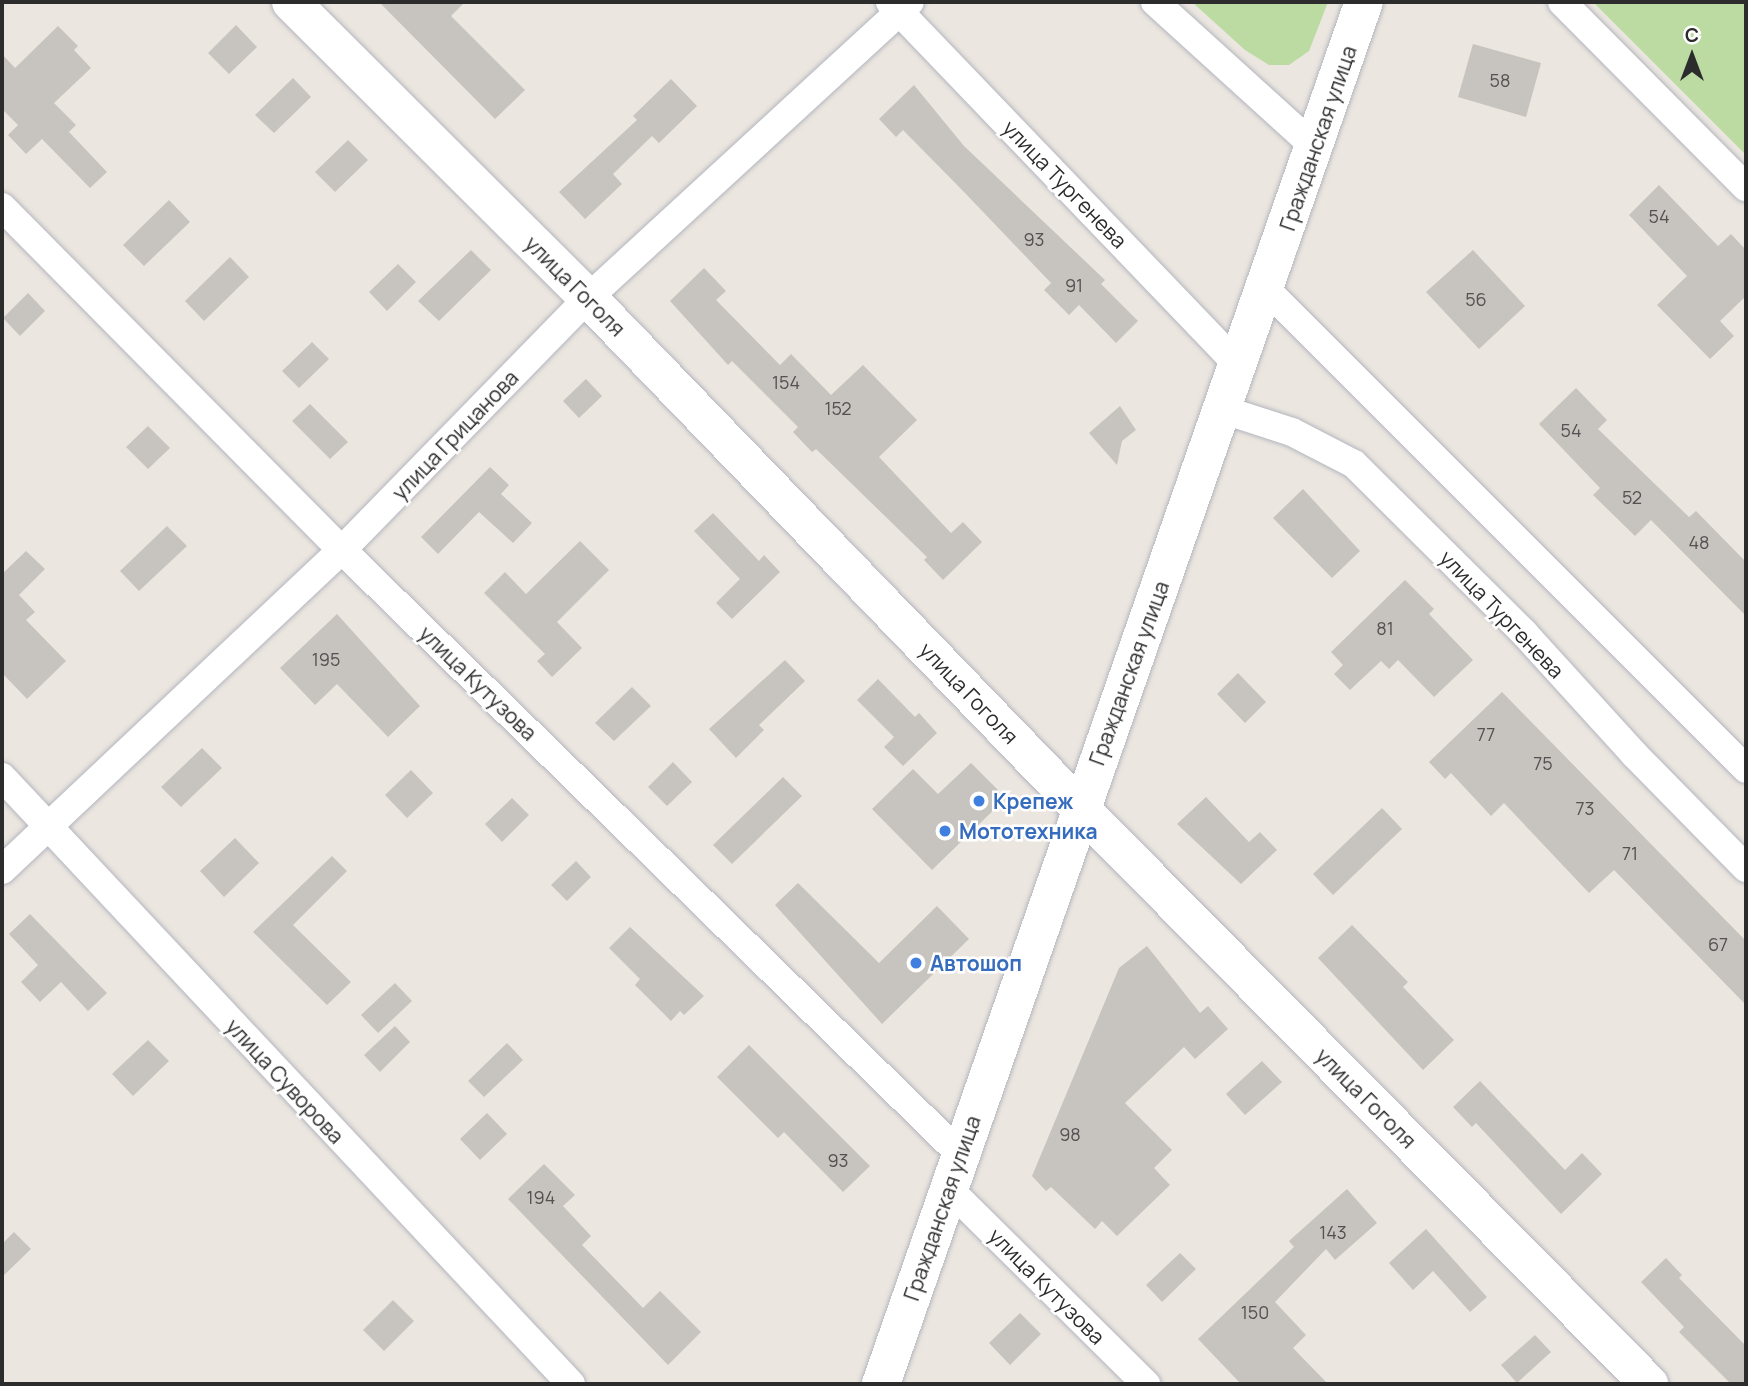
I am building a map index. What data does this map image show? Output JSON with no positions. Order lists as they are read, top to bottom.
{
  "streets": {
    "main road": ["Гражданская улица", "улица Гоголя"],
    "street": [
      "улица Тургенева",
      "улица Грицанова",
      "улица Кутузова",
      "улица Суворова"
    ]
  },
  "crossings": [
    ["Гражданская улица", "улица Тургенева"],
    ["Гражданская улица", "улица Гоголя"],
    ["Гражданская улица", "улица Кутузова"],
    ["улица Тургенева", "улица Грицанова"],
    ["улица Гоголя", "улица Грицанова"],
    ["улица Грицанова", "улица Кутузова"],
    ["улица Грицанова", "улица Суворова"]
  ],
  "places": ["Крепеж", "Мототехника", "Автошоп"],
  "house_numbers": [
    "58",
    "54",
    "93",
    "91",
    "56",
    "154",
    "152",
    "54",
    "52",
    "48",
    "81",
    "195",
    "77",
    "75",
    "73",
    "71",
    "67",
    "98",
    "93",
    "194",
    "143",
    "150"
  ],
  "north": "top"
}
